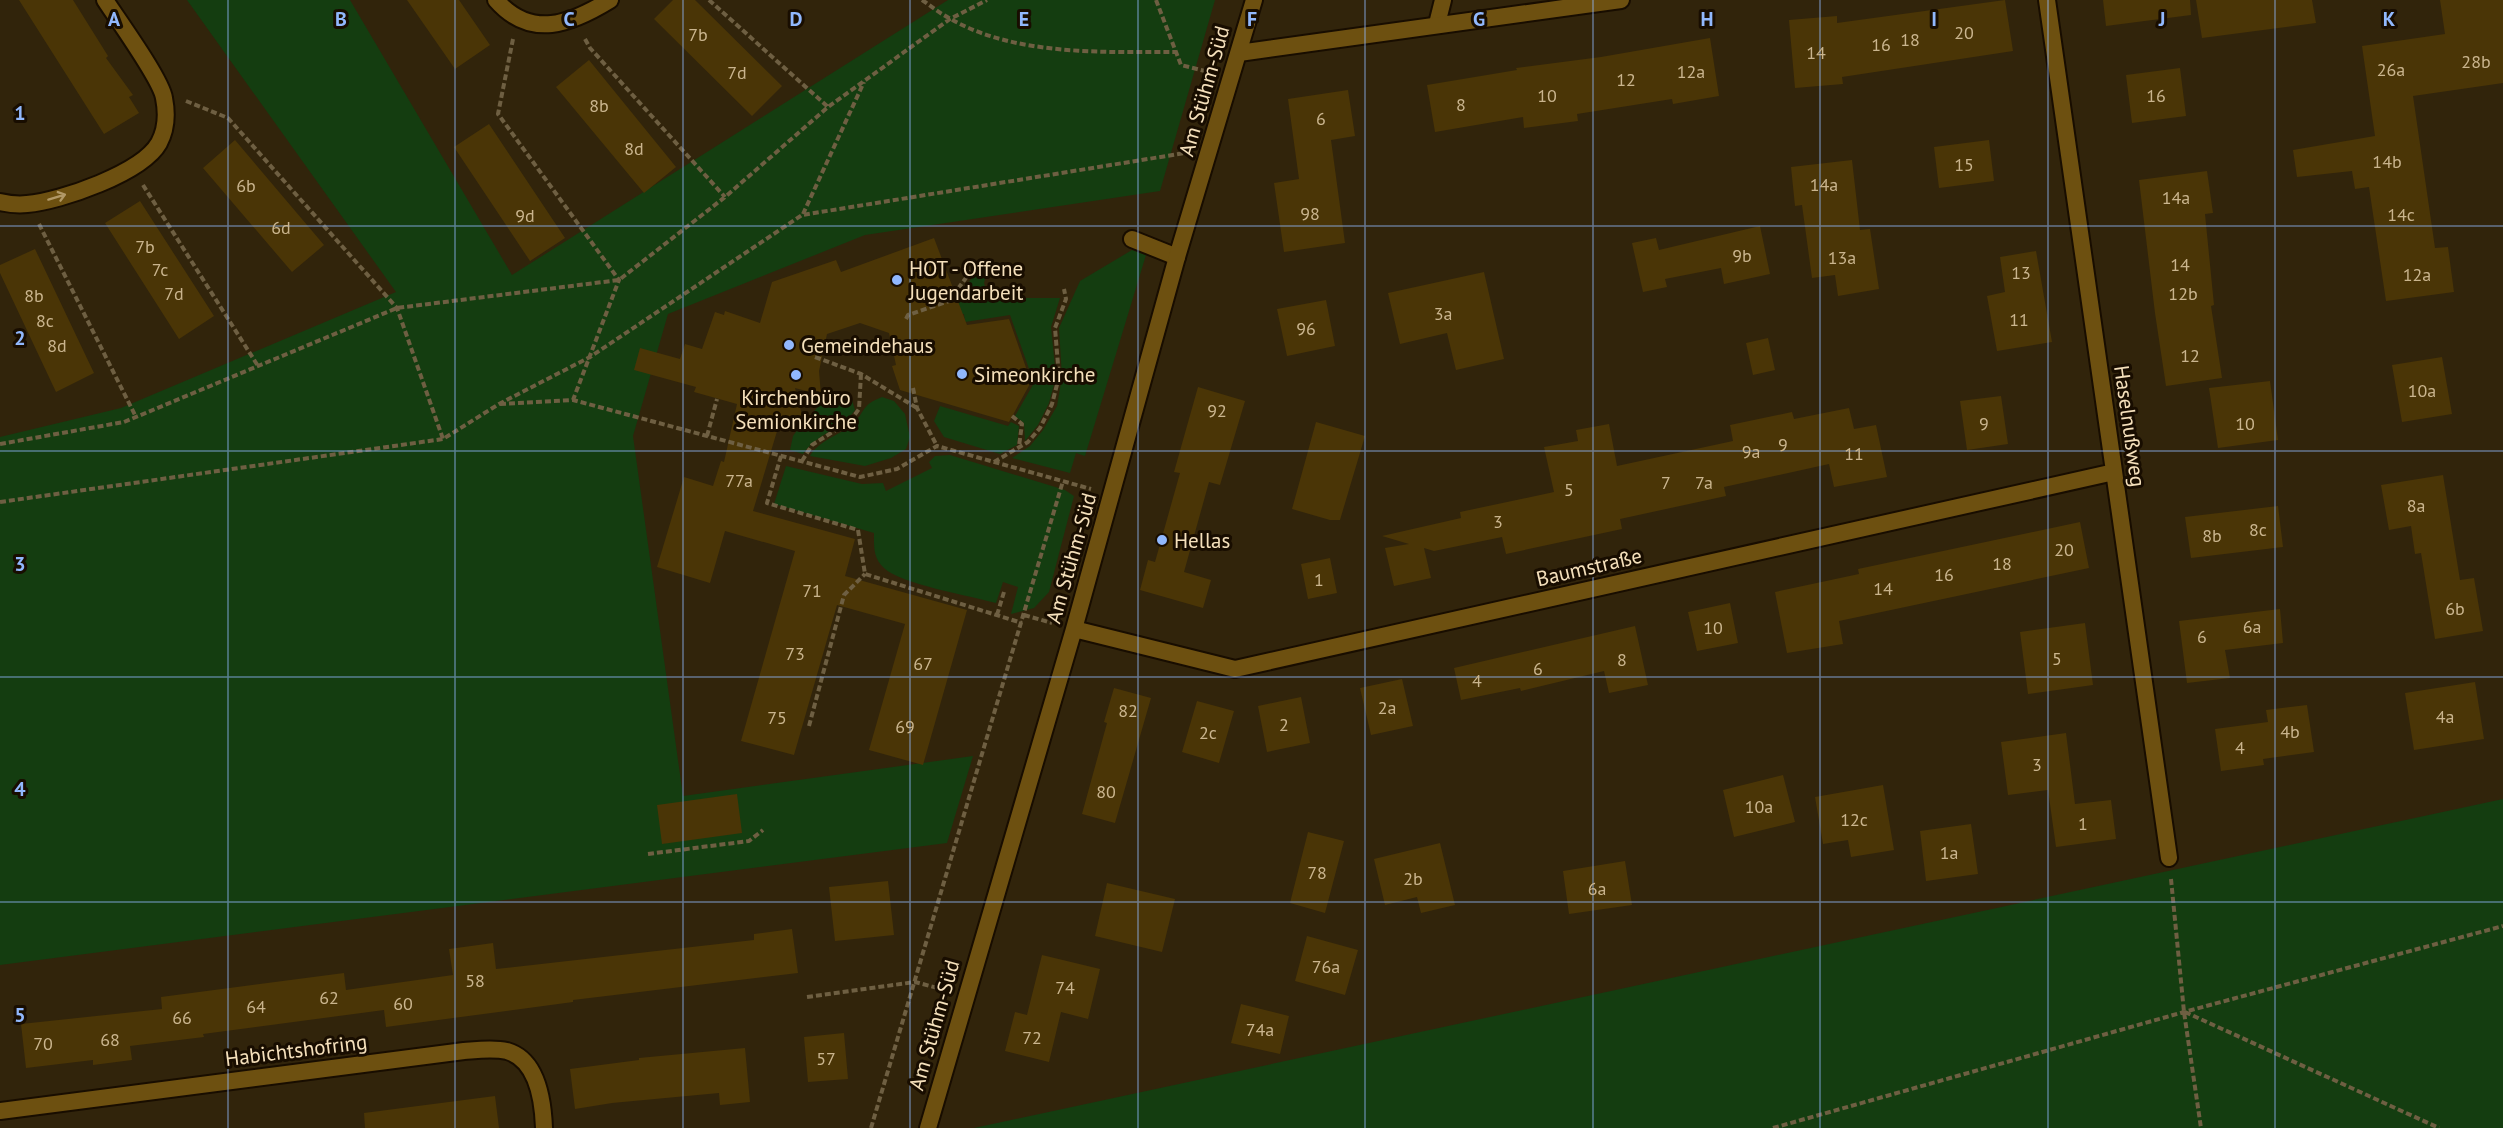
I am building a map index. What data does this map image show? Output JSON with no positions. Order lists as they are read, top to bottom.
{
  "streets": {
    "street": [
      "Am Stühm-Süd",
      "Haselnußweg",
      "Baumstraße",
      "Habichtshofring"
    ]
  },
  "crossings": [
    ["Am Stühm-Süd", "Baumstraße"],
    ["Haselnußweg", "Baumstraße"]
  ],
  "places": [
    "HOT - Offene Jugendarbeit",
    "Gemeindehaus",
    "Simeonkirche",
    "Kirchenbüro Semionkirche",
    "Hellas"
  ],
  "house_numbers": [
    "20",
    "7b",
    "18",
    "16",
    "14",
    "28b",
    "26a",
    "12a",
    "7d",
    "12",
    "10",
    "16",
    "8",
    "8b",
    "6",
    "8d",
    "14b",
    "15",
    "14a",
    "6b",
    "14a",
    "98",
    "14c",
    "9d",
    "6d",
    "7b",
    "9b",
    "13a",
    "14",
    "7c",
    "13",
    "12a",
    "7d",
    "12b",
    "8b",
    "3a",
    "11",
    "8c",
    "96",
    "8d",
    "12",
    "10a",
    "92",
    "9",
    "10",
    "9",
    "9a",
    "11",
    "77a",
    "7",
    "7a",
    "5",
    "8a",
    "3",
    "8c",
    "8b",
    "20",
    "18",
    "16",
    "1",
    "14",
    "71",
    "6b",
    "6a",
    "10",
    "6",
    "73",
    "5",
    "8",
    "67",
    "6",
    "4",
    "2a",
    "82",
    "4a",
    "75",
    "2",
    "69",
    "4b",
    "2c",
    "4",
    "3",
    "80",
    "10a",
    "12c",
    "1",
    "1a",
    "78",
    "2b",
    "6a",
    "76a",
    "58",
    "74",
    "62",
    "60",
    "64",
    "66",
    "74a",
    "72",
    "68",
    "70",
    "57"
  ],
  "grid": {
    "columns": [
      "A",
      "B",
      "C",
      "D",
      "E",
      "F",
      "G",
      "H",
      "I",
      "J",
      "K"
    ],
    "rows": [
      "1",
      "2",
      "3",
      "4",
      "5"
    ]
  }
}
